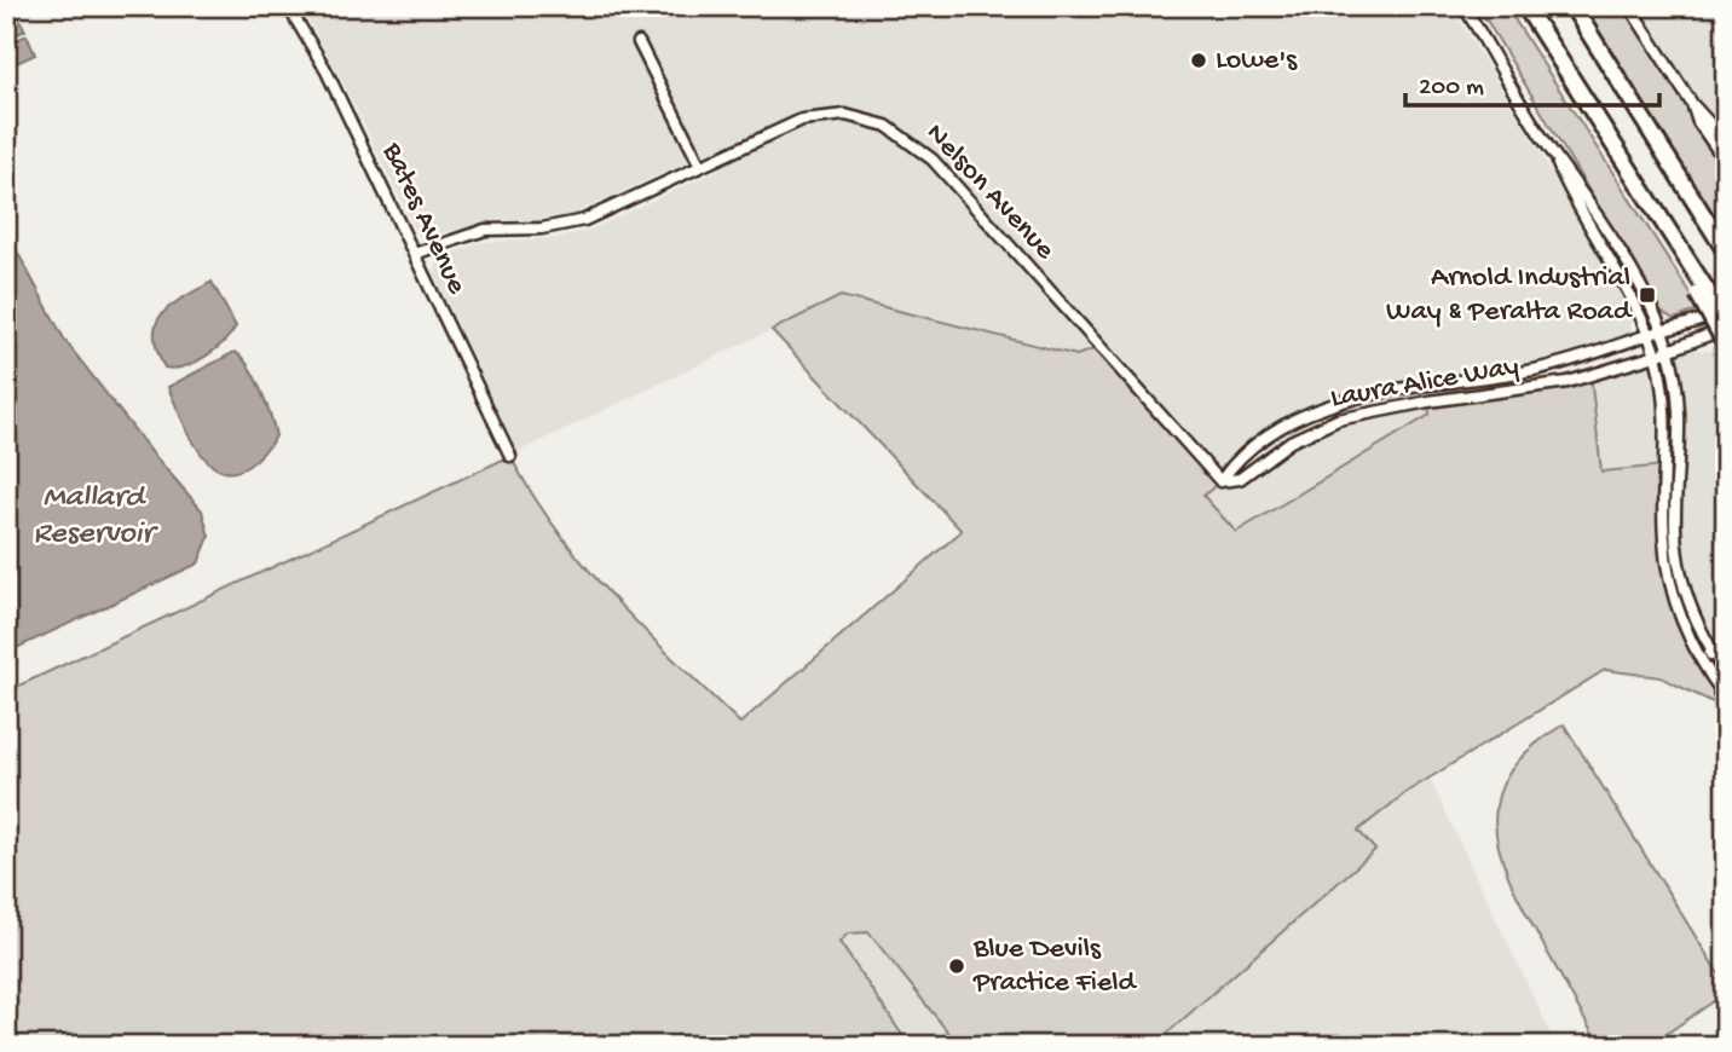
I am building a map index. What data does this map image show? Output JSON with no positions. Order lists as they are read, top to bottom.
{
  "streets": {
    "street": ["Nelson Avenue", "Bates Avenue", "Laura Alice Way"]
  },
  "crossings": [
    ["Nelson Avenue", "Bates Avenue"],
    ["Nelson Avenue", "Laura Alice Way"]
  ],
  "water": ["Mallard Reservoir"],
  "places": {
    "other": ["Lowe's", "Blue Devils Practice Field"],
    "transit": ["Arnold Industrial Way & Peralta Road"]
  },
  "scale_bar": "200 m"
}
